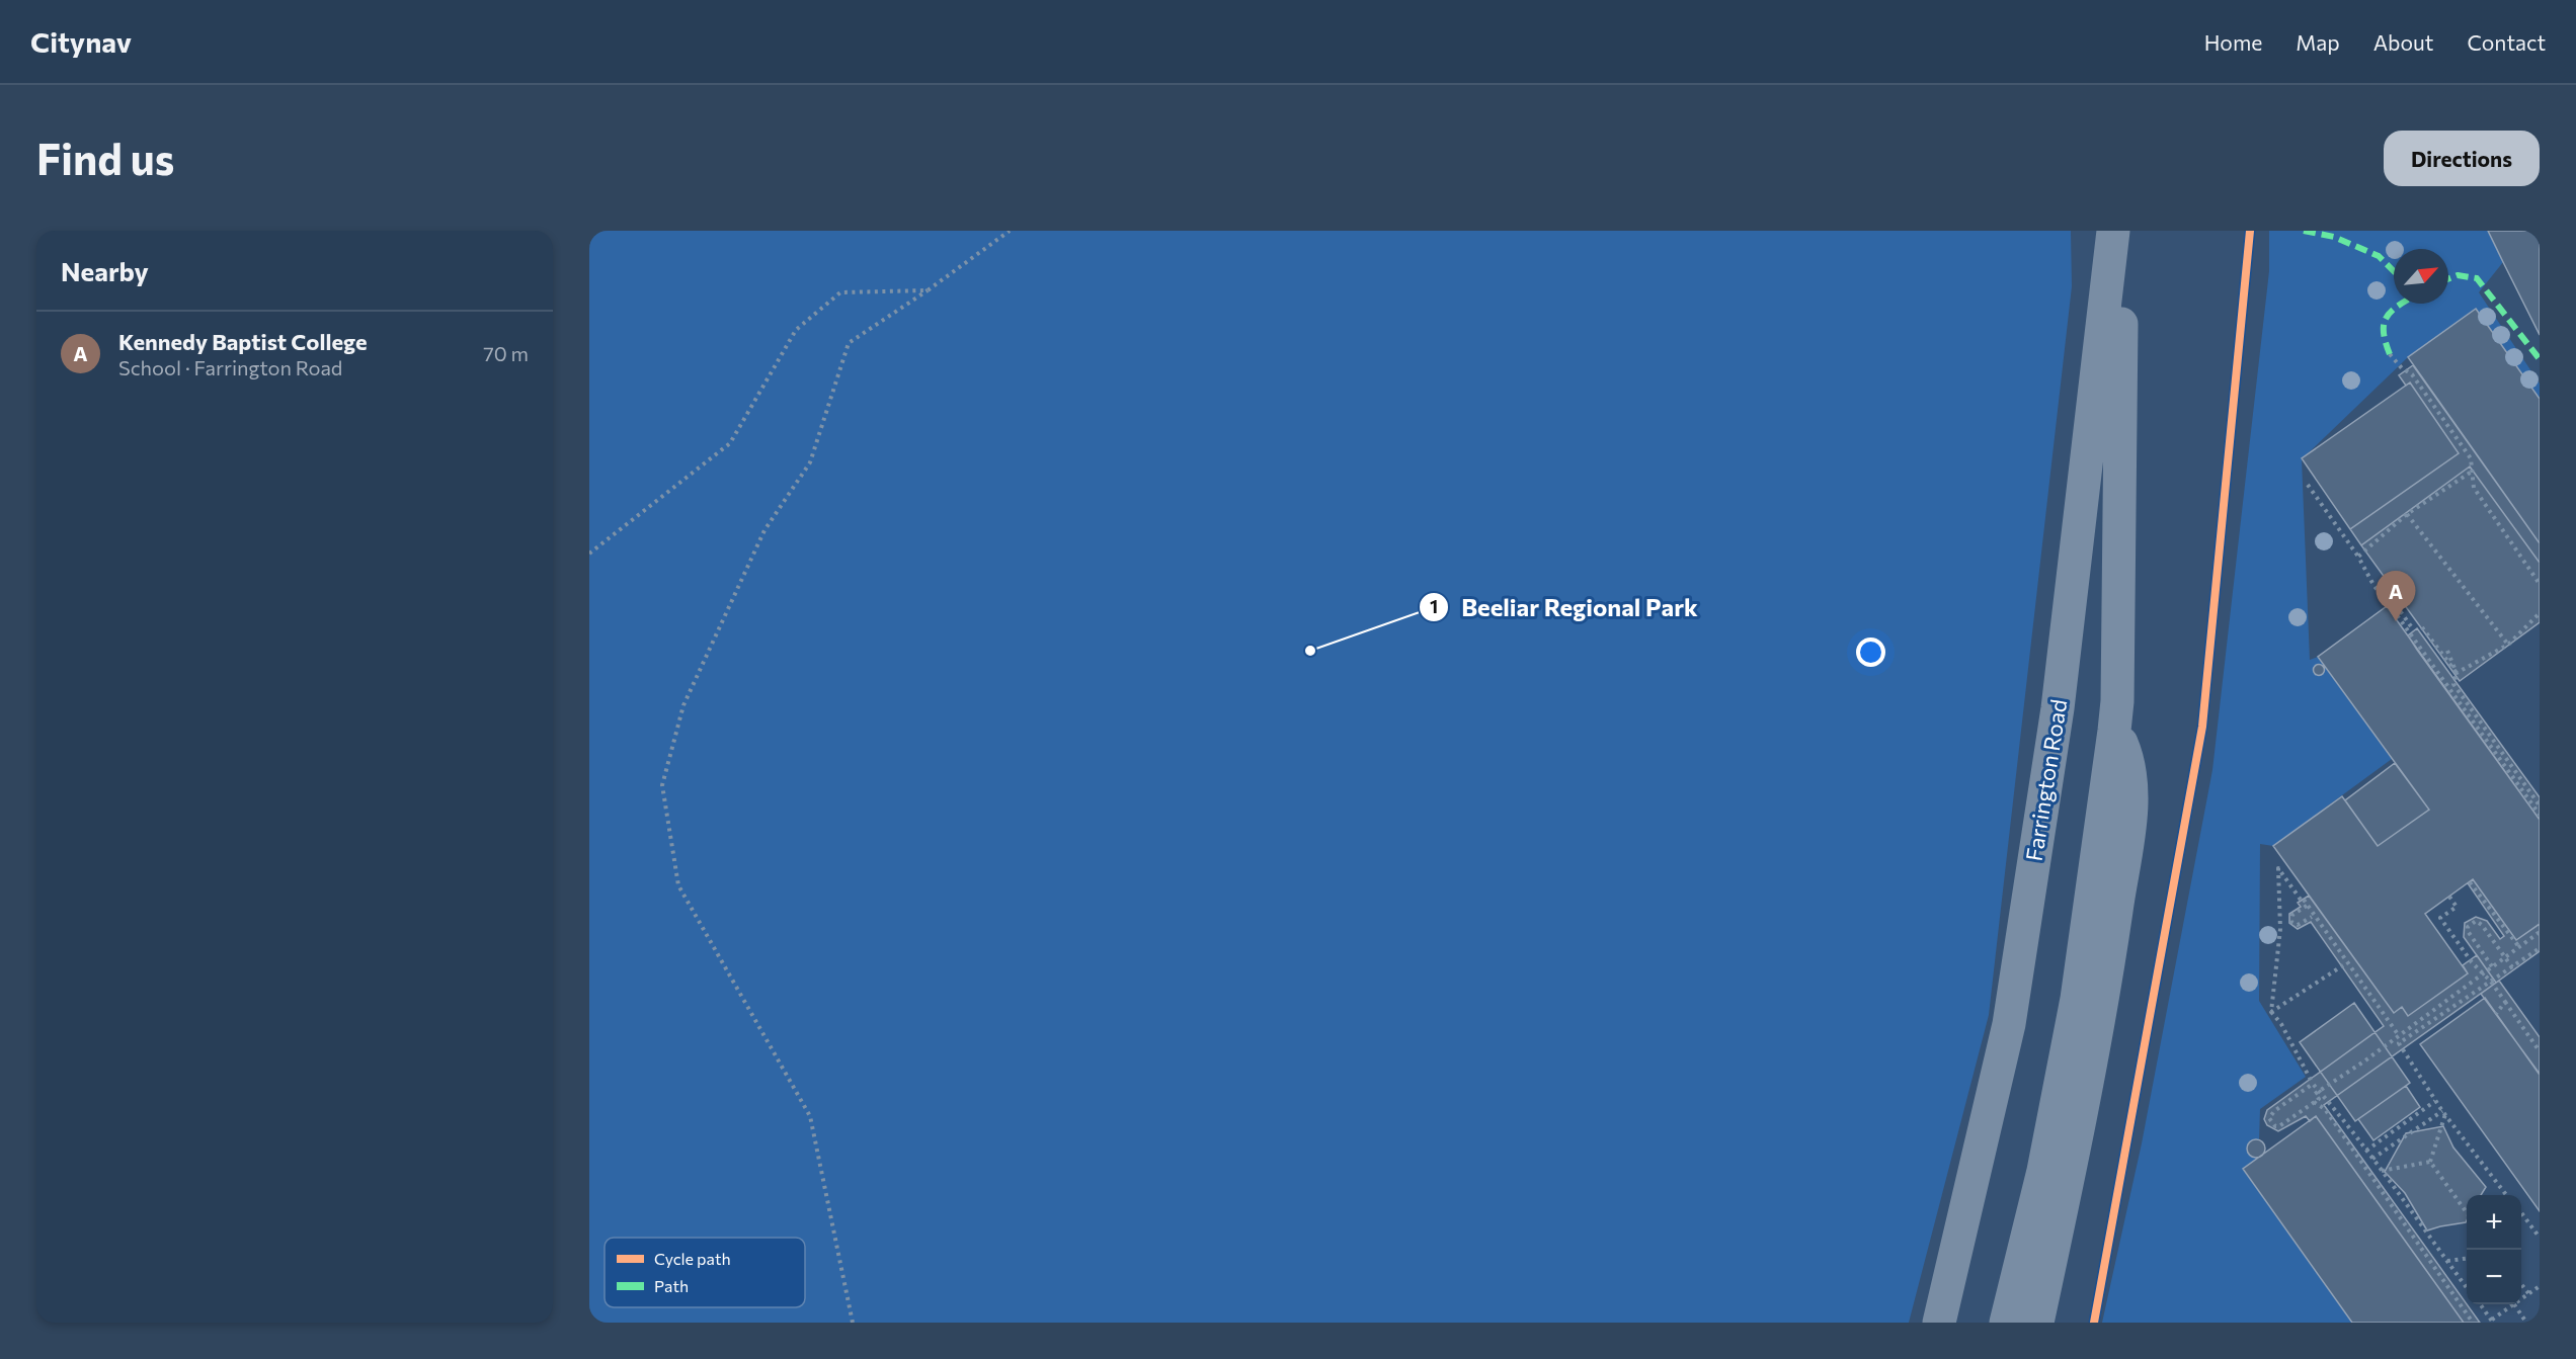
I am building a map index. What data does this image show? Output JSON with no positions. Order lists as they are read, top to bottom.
{
  "streets": {
    "main road": ["Farrington Road"]
  },
  "places": ["Beeliar Regional Park"],
  "legend": ["Cycle path", "Path"],
  "north": "top right",
  "page": {
    "header": "Citynav",
    "nav": [
      "Home",
      "Map",
      "About",
      "Contact"
    ],
    "buttons": "Directions",
    "title": "Find us",
    "heading": "Nearby",
    "list": [
      {
        "mark": "A",
        "name": "Kennedy Baptist College",
        "note": "School · Farrington Road",
        "value": "70 m"
      }
    ],
    "pins": "A",
    "map_buttons": ["+", "−"]
  }
}
